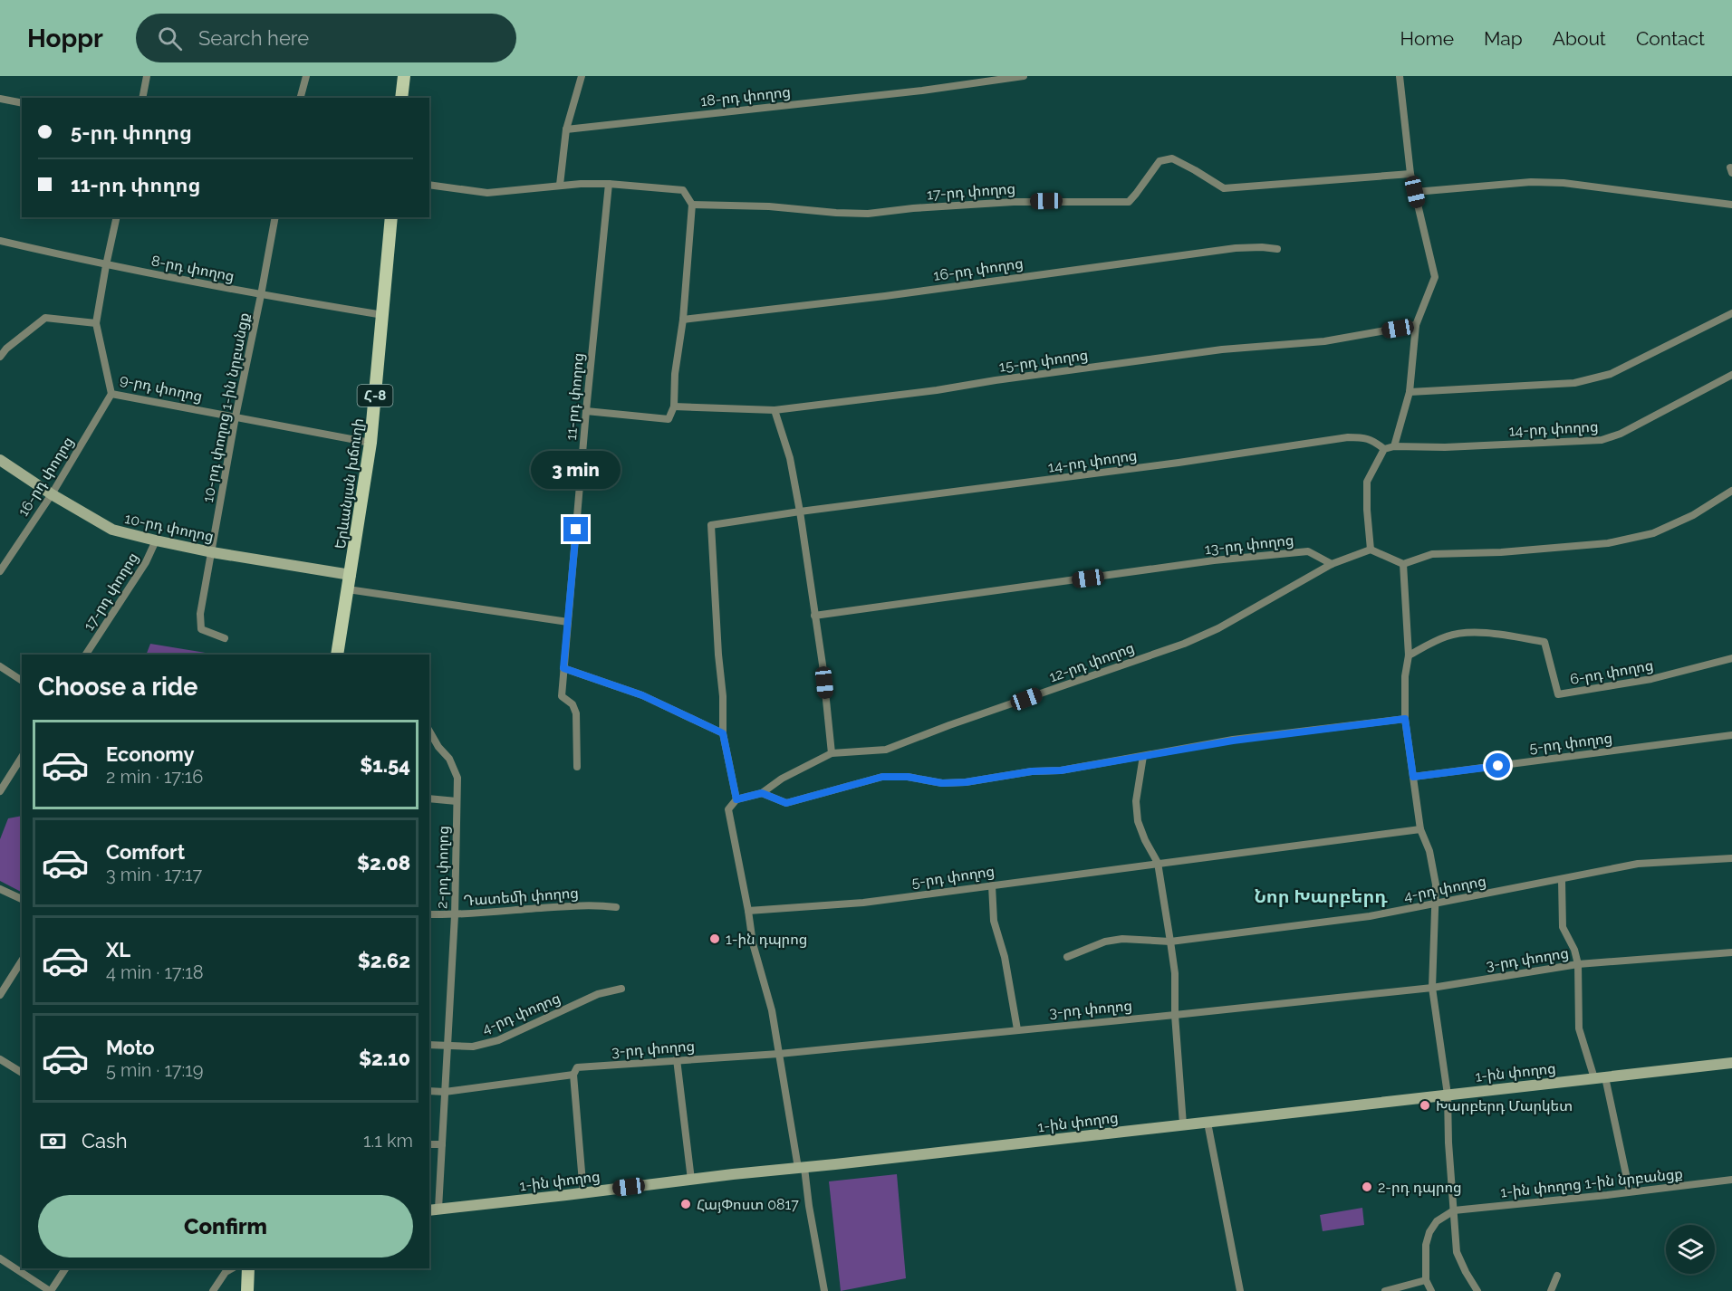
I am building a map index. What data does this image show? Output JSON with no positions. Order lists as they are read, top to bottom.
{
  "streets": {
    "main road": [
      "Հ-8",
      "Երևանյան խճուղի",
      "10-րդ փողոց",
      "1-ին փողոց"
    ],
    "street": [
      "18-րդ փողոց",
      "17-րդ փողոց",
      "8-րդ փողոց",
      "16-րդ փողոց",
      "15-րդ փողոց",
      "9-րդ փողոց",
      "11-րդ փողոց",
      "10-րդ փողոց 1-ին նրբանցք",
      "14-րդ փողոց",
      "13-րդ փողոց",
      "12-րդ փողոց",
      "6-րդ փողոց",
      "5-րդ փողոց",
      "2-րդ փողոց",
      "4-րդ փողոց",
      "Դատեմի փողոց",
      "3-րդ փողոց",
      "1-ին փողոց 1-ին նրբանցք"
    ]
  },
  "crossings": [
    ["17-րդ փողոց", "10-րդ փողոց"],
    ["8-րդ փողոց", "10-րդ փողոց 1-ին նրբանցք"],
    ["8-րդ փողոց", "Երևանյան խճուղի"],
    ["16-րդ փողոց", "9-րդ փողոց"],
    ["16-րդ փողոց", "10-րդ փողոց"],
    ["9-րդ փողոց", "10-րդ փողոց 1-ին նրբանցք"],
    ["9-րդ փողոց", "Երևանյան խճուղի"],
    ["10-րդ փողոց 1-ին նրբանցք", "10-րդ փողոց"],
    ["Երևանյան խճուղի", "10-րդ փողոց"],
    ["13-րդ փողոց", "12-րդ փողոց"],
    ["2-րդ փողոց", "4-րդ փողոց"],
    ["2-րդ փողոց", "Դատեմի փողոց"],
    ["2-րդ փողոց", "1-ին փողոց"]
  ],
  "districts": ["Նոր Խարբերդ"],
  "places": [
    "1-ին դպրոց",
    "Խարբերդ Մարկետ",
    "2-րդ դպրոց",
    "ՀայՓոստ 0817"
  ],
  "page": {
    "header": "Hoppr",
    "search": "Search here",
    "nav": [
      "Home",
      "Map",
      "About",
      "Contact"
    ],
    "banner": ["5-րդ փողոց", "11-րդ փողոց"],
    "bubble": "3 min",
    "heading": "Choose a ride",
    "list": [
      {
        "name": "Economy",
        "note": "2 min · 17:16",
        "value": "$1.54"
      },
      {
        "name": "Comfort",
        "note": "3 min · 17:17",
        "value": "$2.08"
      },
      {
        "name": "XL",
        "note": "4 min · 17:18",
        "value": "$2.62"
      },
      {
        "name": "Moto",
        "note": "5 min · 17:19",
        "value": "$2.10"
      }
    ],
    "pay": ["Cash", "1.1 km"],
    "buttons": "Confirm"
  }
}
